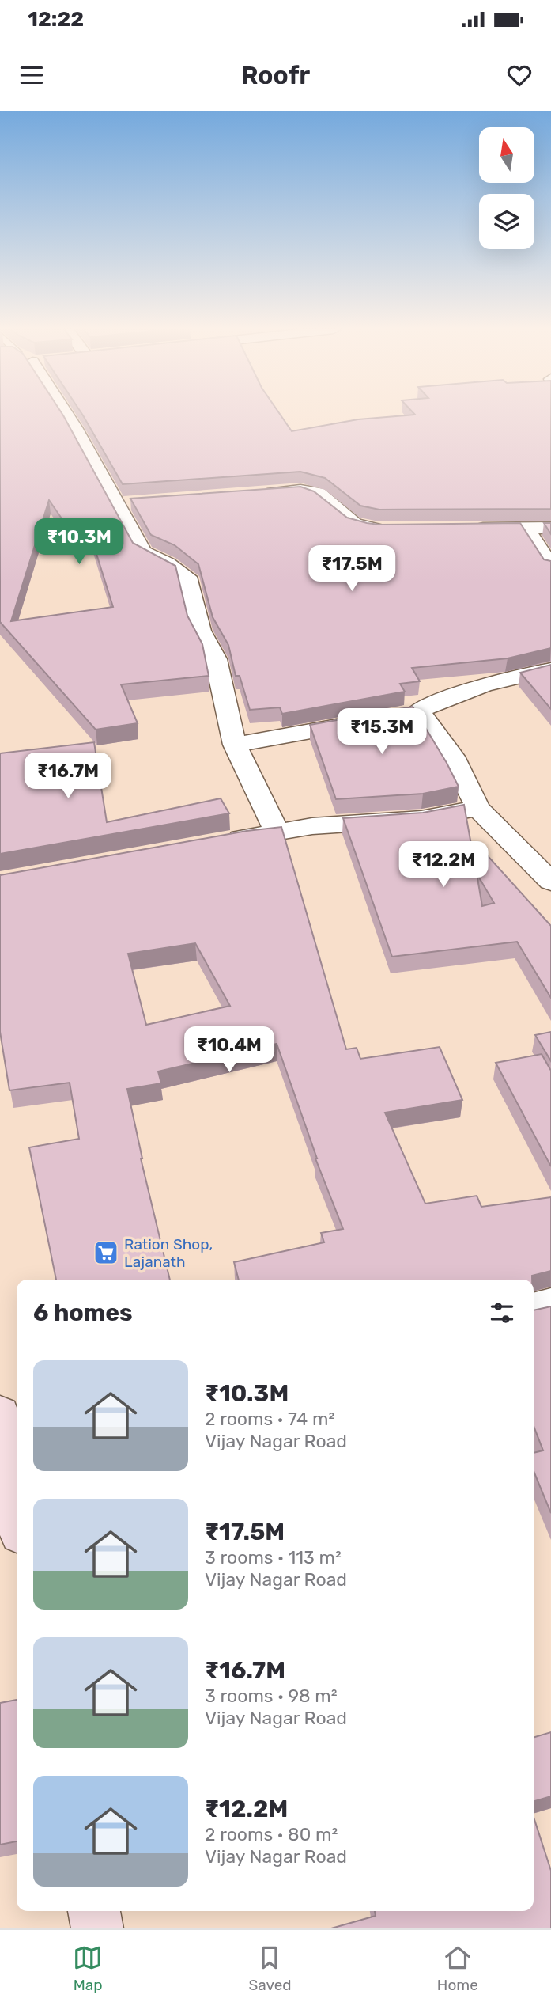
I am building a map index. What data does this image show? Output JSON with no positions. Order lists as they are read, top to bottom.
{
  "places": {
    "supermarket": ["Ration Shop, Lajanath"]
  },
  "north": "top",
  "page": {
    "status": "12:22",
    "header": "Roofr",
    "price": [
      "₹10.3M",
      "₹17.5M",
      "₹15.3M",
      "₹16.7M",
      "₹12.2M",
      "₹10.4M"
    ],
    "heading": "6 homes",
    "list": [
      {
        "name": "₹10.3M",
        "note": "2 rooms · 74 m² · Vijay Nagar Road"
      },
      {
        "name": "₹17.5M",
        "note": "3 rooms · 113 m² · Vijay Nagar Road"
      },
      {
        "name": "₹16.7M",
        "note": "3 rooms · 98 m² · Vijay Nagar Road"
      },
      {
        "name": "₹12.2M",
        "note": "2 rooms · 80 m² · Vijay Nagar Road"
      }
    ],
    "tabs": ["Map", "Saved", "Home"]
  }
}
